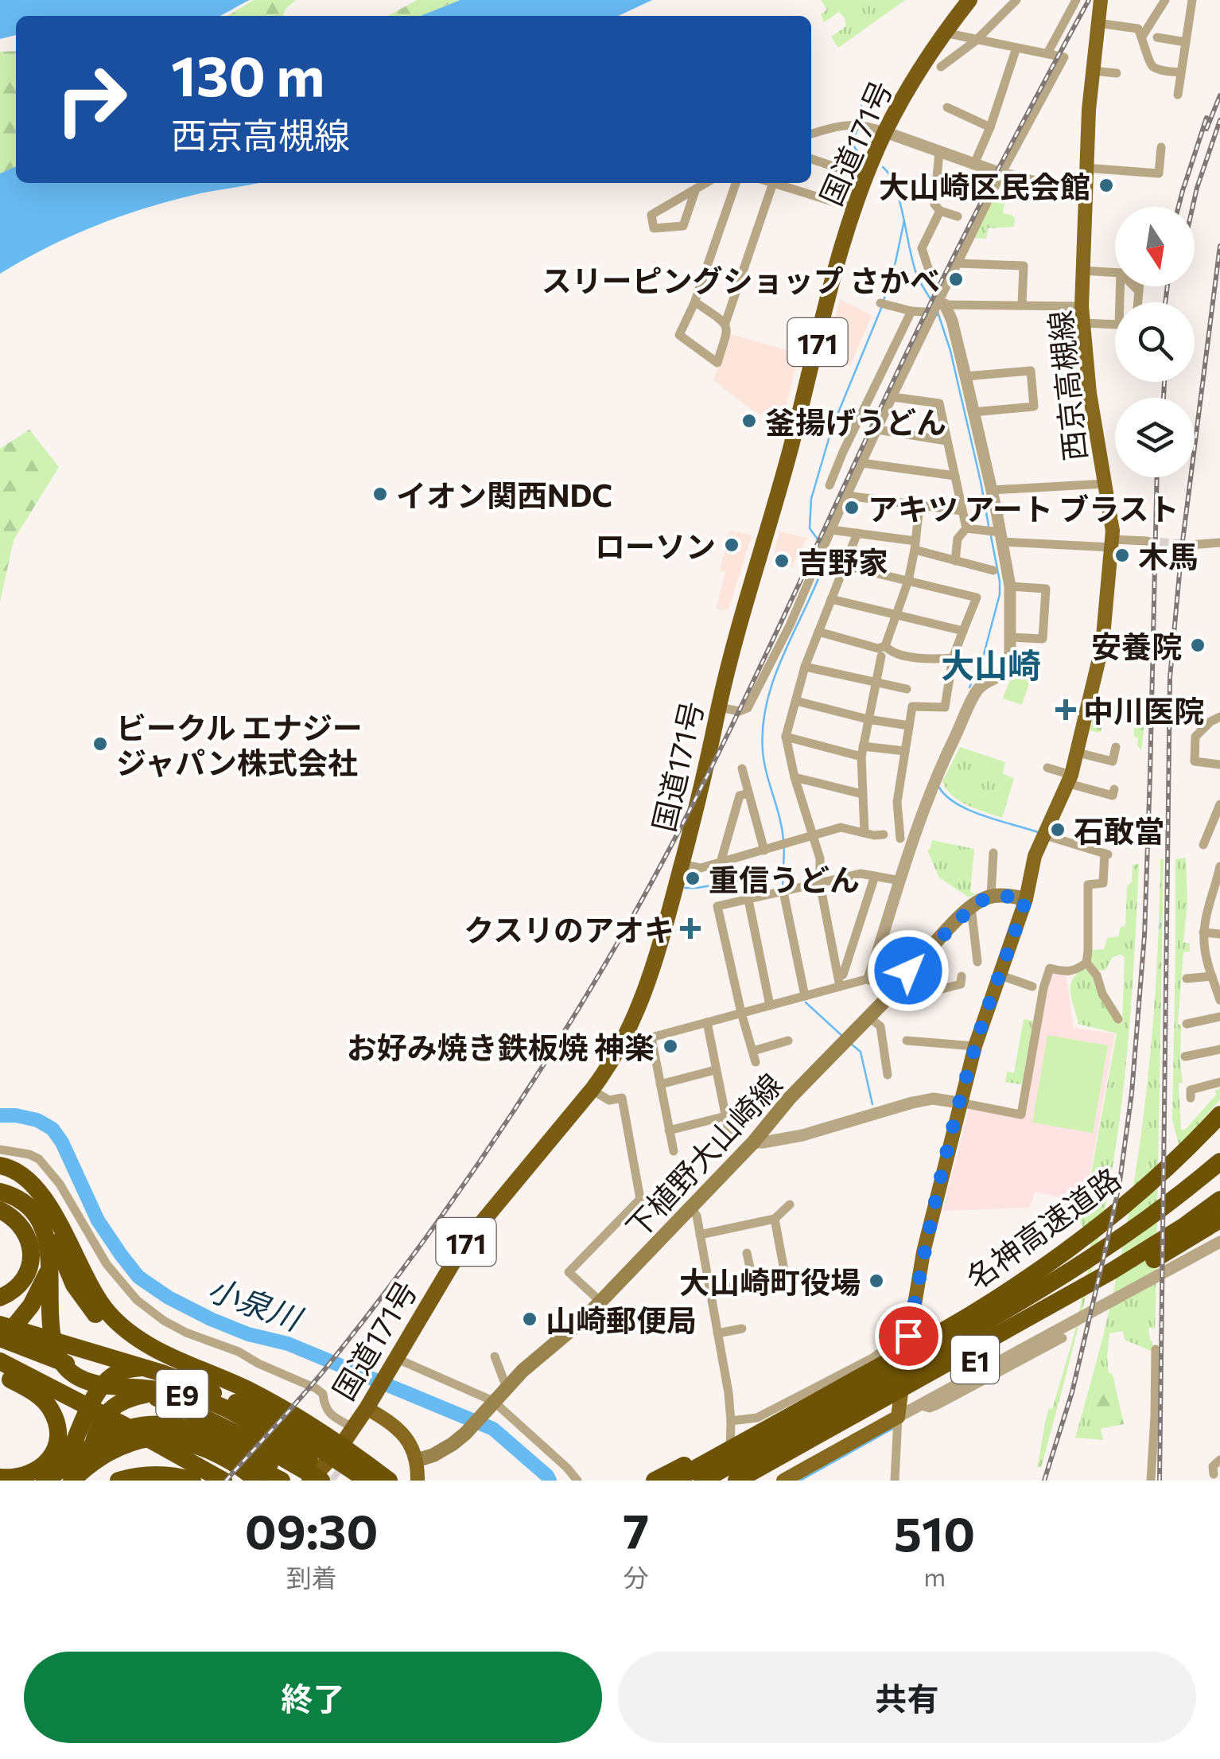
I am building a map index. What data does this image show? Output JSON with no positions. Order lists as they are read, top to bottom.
{
  "streets": {
    "highway": [
      "国道171号",
      "171",
      "名神高速道路",
      "E1",
      "E9"
    ],
    "main road": ["西京高槻線", "下植野大山崎線"]
  },
  "districts": ["大山崎"],
  "water": ["小泉川"],
  "places": {
    "other": [
      "大山崎区民会館",
      "スリーピングショップ さかべ",
      "釜揚げうどん",
      "イオン関西NDC",
      "アキツ アート ブラスト",
      "ローソン",
      "木馬",
      "吉野家",
      "安養院",
      "ビークル エナジー ジャパン株式会社",
      "石敢當",
      "重信うどん",
      "お好み焼き鉄板焼 神楽",
      "大山崎町役場",
      "山崎郵便局"
    ],
    "health": ["中川医院", "クスリのアオキ"]
  },
  "north": "bottom",
  "page": {
    "turn": ["130 m", "西京高槻線"],
    "eta": [
      "09:30",
      "到着",
      "7",
      "分",
      "510",
      "m"
    ],
    "buttons": ["終了", "共有"]
  }
}
